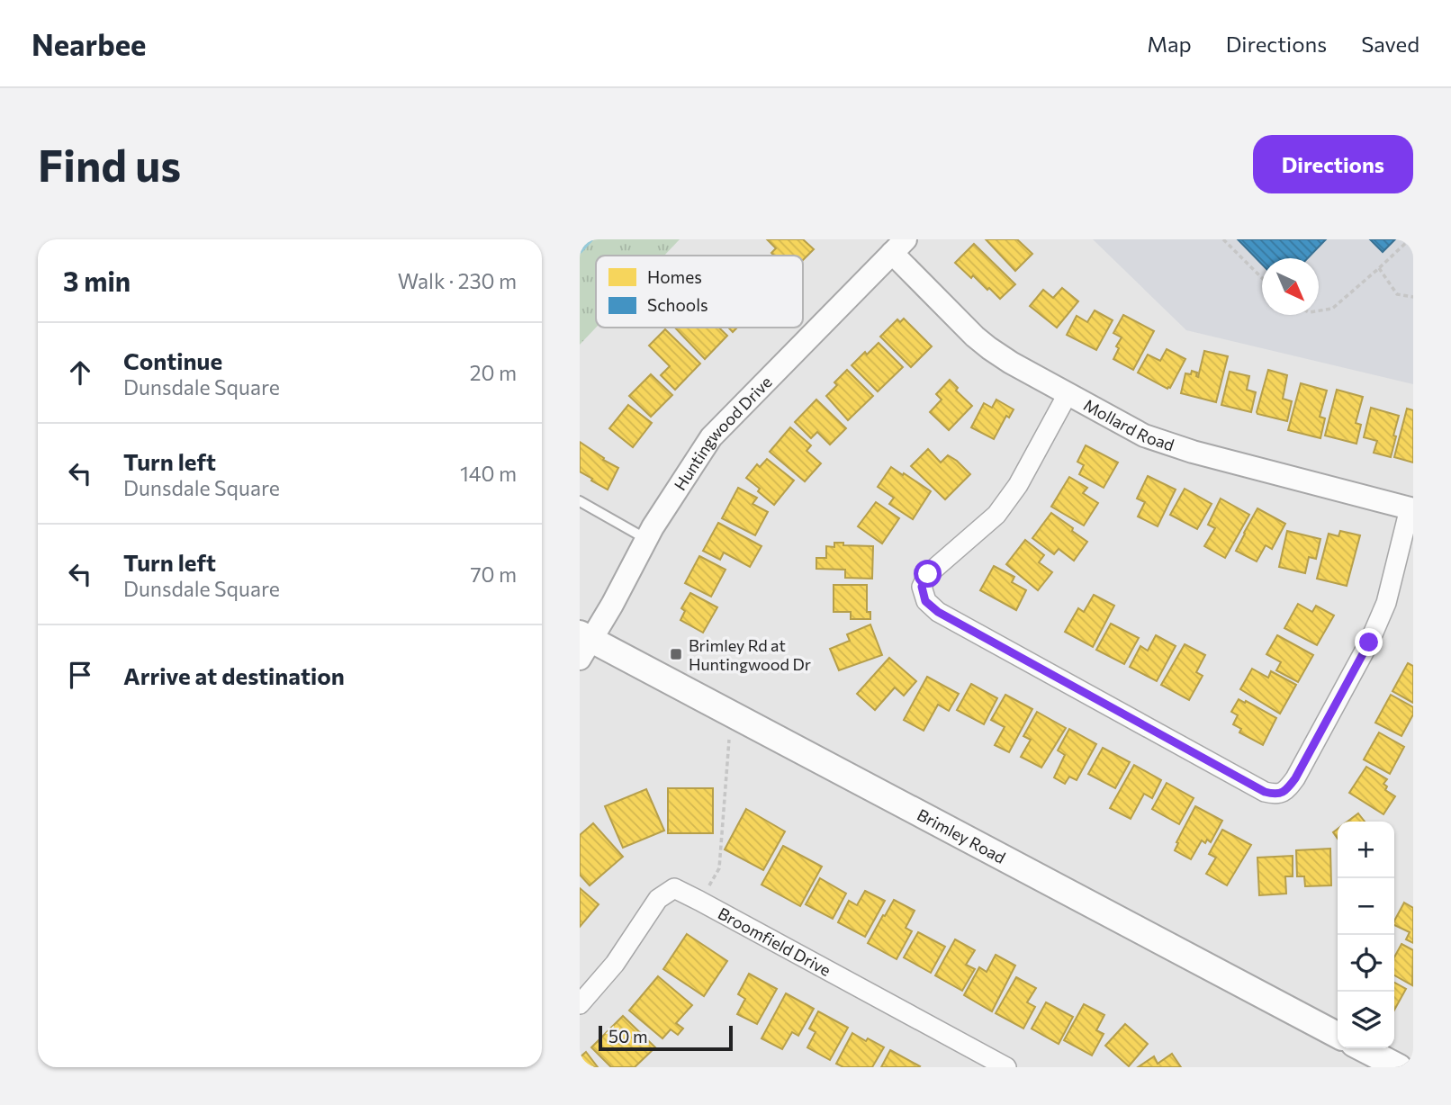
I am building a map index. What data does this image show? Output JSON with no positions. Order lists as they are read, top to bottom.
{
  "streets": {
    "main road": ["Brimley Road"],
    "street": ["Mollard Road", "Huntingwood Drive", "Broomfield Drive"]
  },
  "crossings": [
    ["Mollard Road", "Huntingwood Drive"],
    ["Huntingwood Drive", "Brimley Road"]
  ],
  "places": {
    "transit": ["Brimley Rd at Huntingwood Dr"]
  },
  "legend": ["Homes", "Schools"],
  "scale_bar": "50 m",
  "north": "bottom right",
  "page": {
    "header": "Nearbee",
    "nav": ["Map", "Directions", "Saved"],
    "buttons": "Directions",
    "title": "Find us",
    "heading": ["3 min", "Walk · 230 m"],
    "list": [
      ["Continue", "Dunsdale Square", "20 m"],
      ["Turn left", "Dunsdale Square", "140 m"],
      ["Turn left", "Dunsdale Square", "70 m"],
      "Arrive at destination"
    ],
    "map_buttons": ["+", "−"],
    "scale": "50 m"
  }
}
